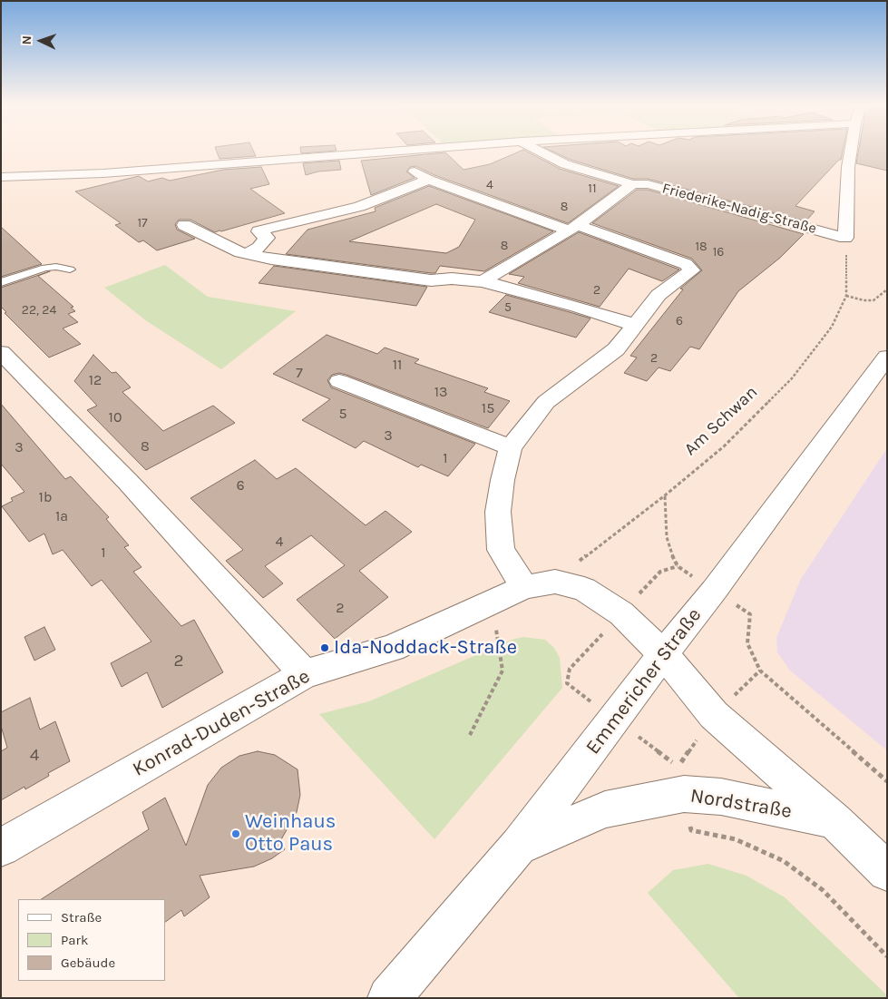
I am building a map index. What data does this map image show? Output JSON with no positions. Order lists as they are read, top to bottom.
{
  "streets": {
    "street": [
      "Friederike-Nadig-Straße",
      "Emmericher Straße",
      "Konrad-Duden-Straße",
      "Nordstraße"
    ],
    "path": ["Am Schwan"]
  },
  "crossings": [
    ["Am Schwan", "Konrad-Duden-Straße"],
    ["Emmericher Straße", "Konrad-Duden-Straße"],
    ["Emmericher Straße", "Nordstraße"],
    ["Konrad-Duden-Straße", "Nordstraße"]
  ],
  "places": ["Ida-Noddack-Straße", "Weinhaus Otto Paus"],
  "house_numbers": [
    "4",
    "11",
    "8",
    "17",
    "8",
    "18",
    "16",
    "2",
    "5",
    "22, 24",
    "6",
    "2",
    "11",
    "7",
    "12",
    "13",
    "15",
    "5",
    "10",
    "3",
    "8",
    "3",
    "1",
    "6",
    "1b",
    "1a",
    "4",
    "1",
    "2",
    "2",
    "4"
  ],
  "legend": ["Straße", "Park", "Gebäude"],
  "north": "left"
}
